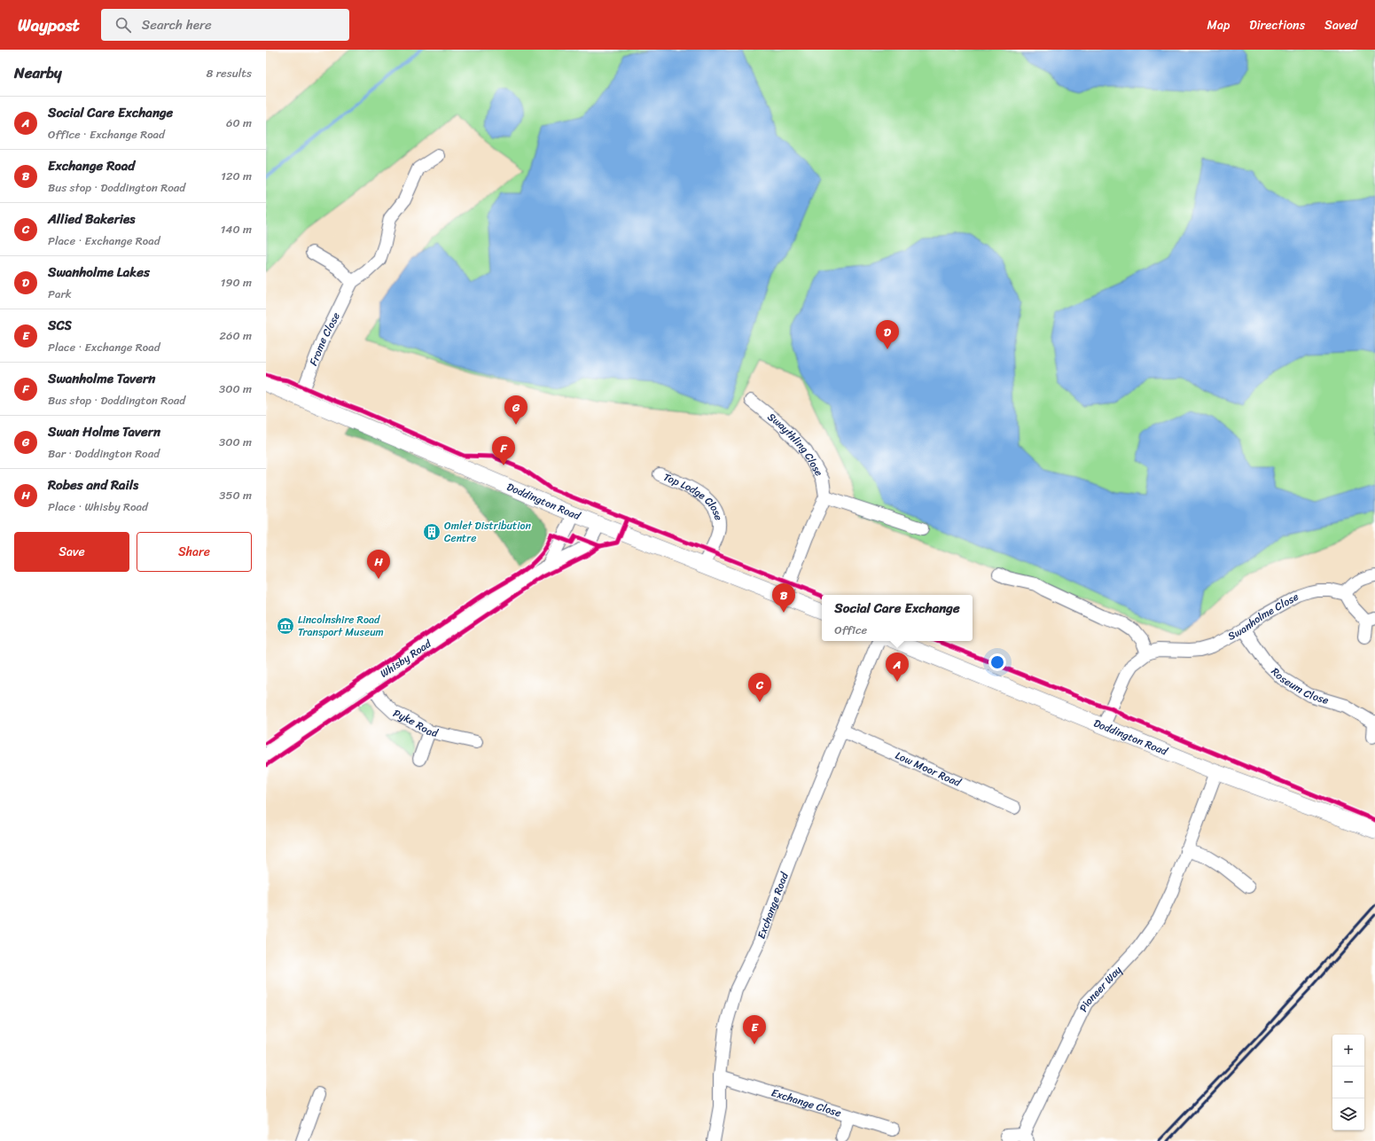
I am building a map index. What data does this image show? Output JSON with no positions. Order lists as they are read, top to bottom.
{
  "streets": {
    "main road": ["Doddington Road"],
    "street": [
      "Frome Close",
      "Swaythling Close",
      "Top Lodge Close",
      "Swanholme Close",
      "Whisby Road",
      "Roseum Close",
      "Pyke Road",
      "Low Moor Road",
      "Exchange Road",
      "Pioneer Way",
      "Exchange Close"
    ]
  },
  "crossings": [
    ["Frome Close", "Doddington Road"],
    ["Top Lodge Close", "Doddington Road"],
    ["Doddington Road", "Swanholme Close"],
    ["Doddington Road", "Whisby Road"],
    ["Doddington Road", "Pioneer Way"],
    ["Swanholme Close", "Roseum Close"],
    ["Whisby Road", "Pyke Road"],
    ["Low Moor Road", "Exchange Road"],
    ["Exchange Road", "Exchange Close"]
  ],
  "places": {
    "building": ["Omlet Distribution Centre"],
    "museum": ["Lincolnshire Road Transport Museum"]
  },
  "page": {
    "header": "Waypost",
    "search": "Search here",
    "nav": ["Map", "Directions", "Saved"],
    "heading": ["Nearby", "8 results"],
    "list": [
      {
        "mark": "A",
        "name": "Social Care Exchange",
        "note": "Office · Exchange Road",
        "value": "60 m"
      },
      {
        "mark": "B",
        "name": "Exchange Road",
        "note": "Bus stop · Doddington Road",
        "value": "120 m"
      },
      {
        "mark": "C",
        "name": "Allied Bakeries",
        "note": "Place · Exchange Road",
        "value": "140 m"
      },
      {
        "mark": "D",
        "name": "Swanholme Lakes",
        "note": "Park",
        "value": "190 m"
      },
      {
        "mark": "E",
        "name": "SCS",
        "note": "Place · Exchange Road",
        "value": "260 m"
      },
      {
        "mark": "F",
        "name": "Swanholme Tavern",
        "note": "Bus stop · Doddington Road",
        "value": "300 m"
      },
      {
        "mark": "G",
        "name": "Swan Holme Tavern",
        "note": "Bar · Doddington Road",
        "value": "300 m"
      },
      {
        "mark": "H",
        "name": "Robes and Rails",
        "note": "Place · Whisby Road",
        "value": "350 m"
      }
    ],
    "pins": [
      "D",
      "G",
      "F",
      "H",
      "B",
      "A",
      "C",
      "E"
    ],
    "buttons": ["Save", "Share"],
    "popup": ["Social Care Exchange", "Office"],
    "map_buttons": ["+", "−"]
  }
}
